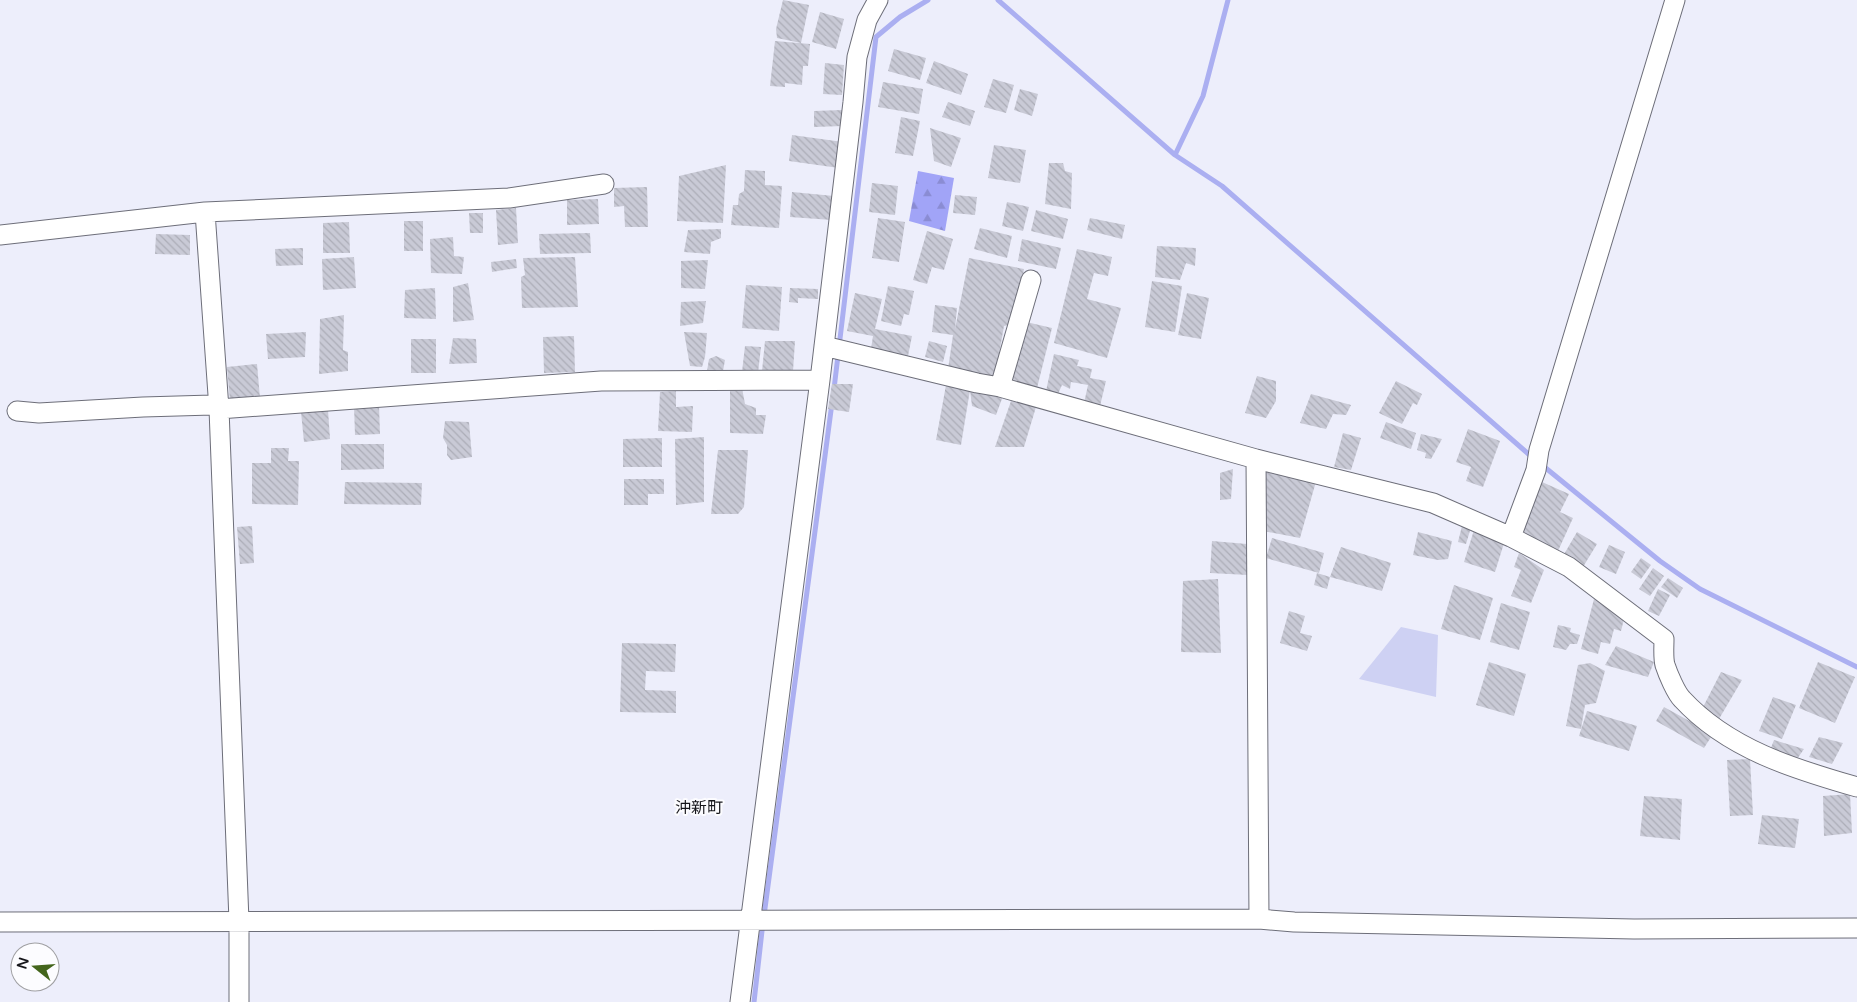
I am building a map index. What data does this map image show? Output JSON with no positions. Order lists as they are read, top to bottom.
{
  "districts": ["沖新町"],
  "north": "left"
}
